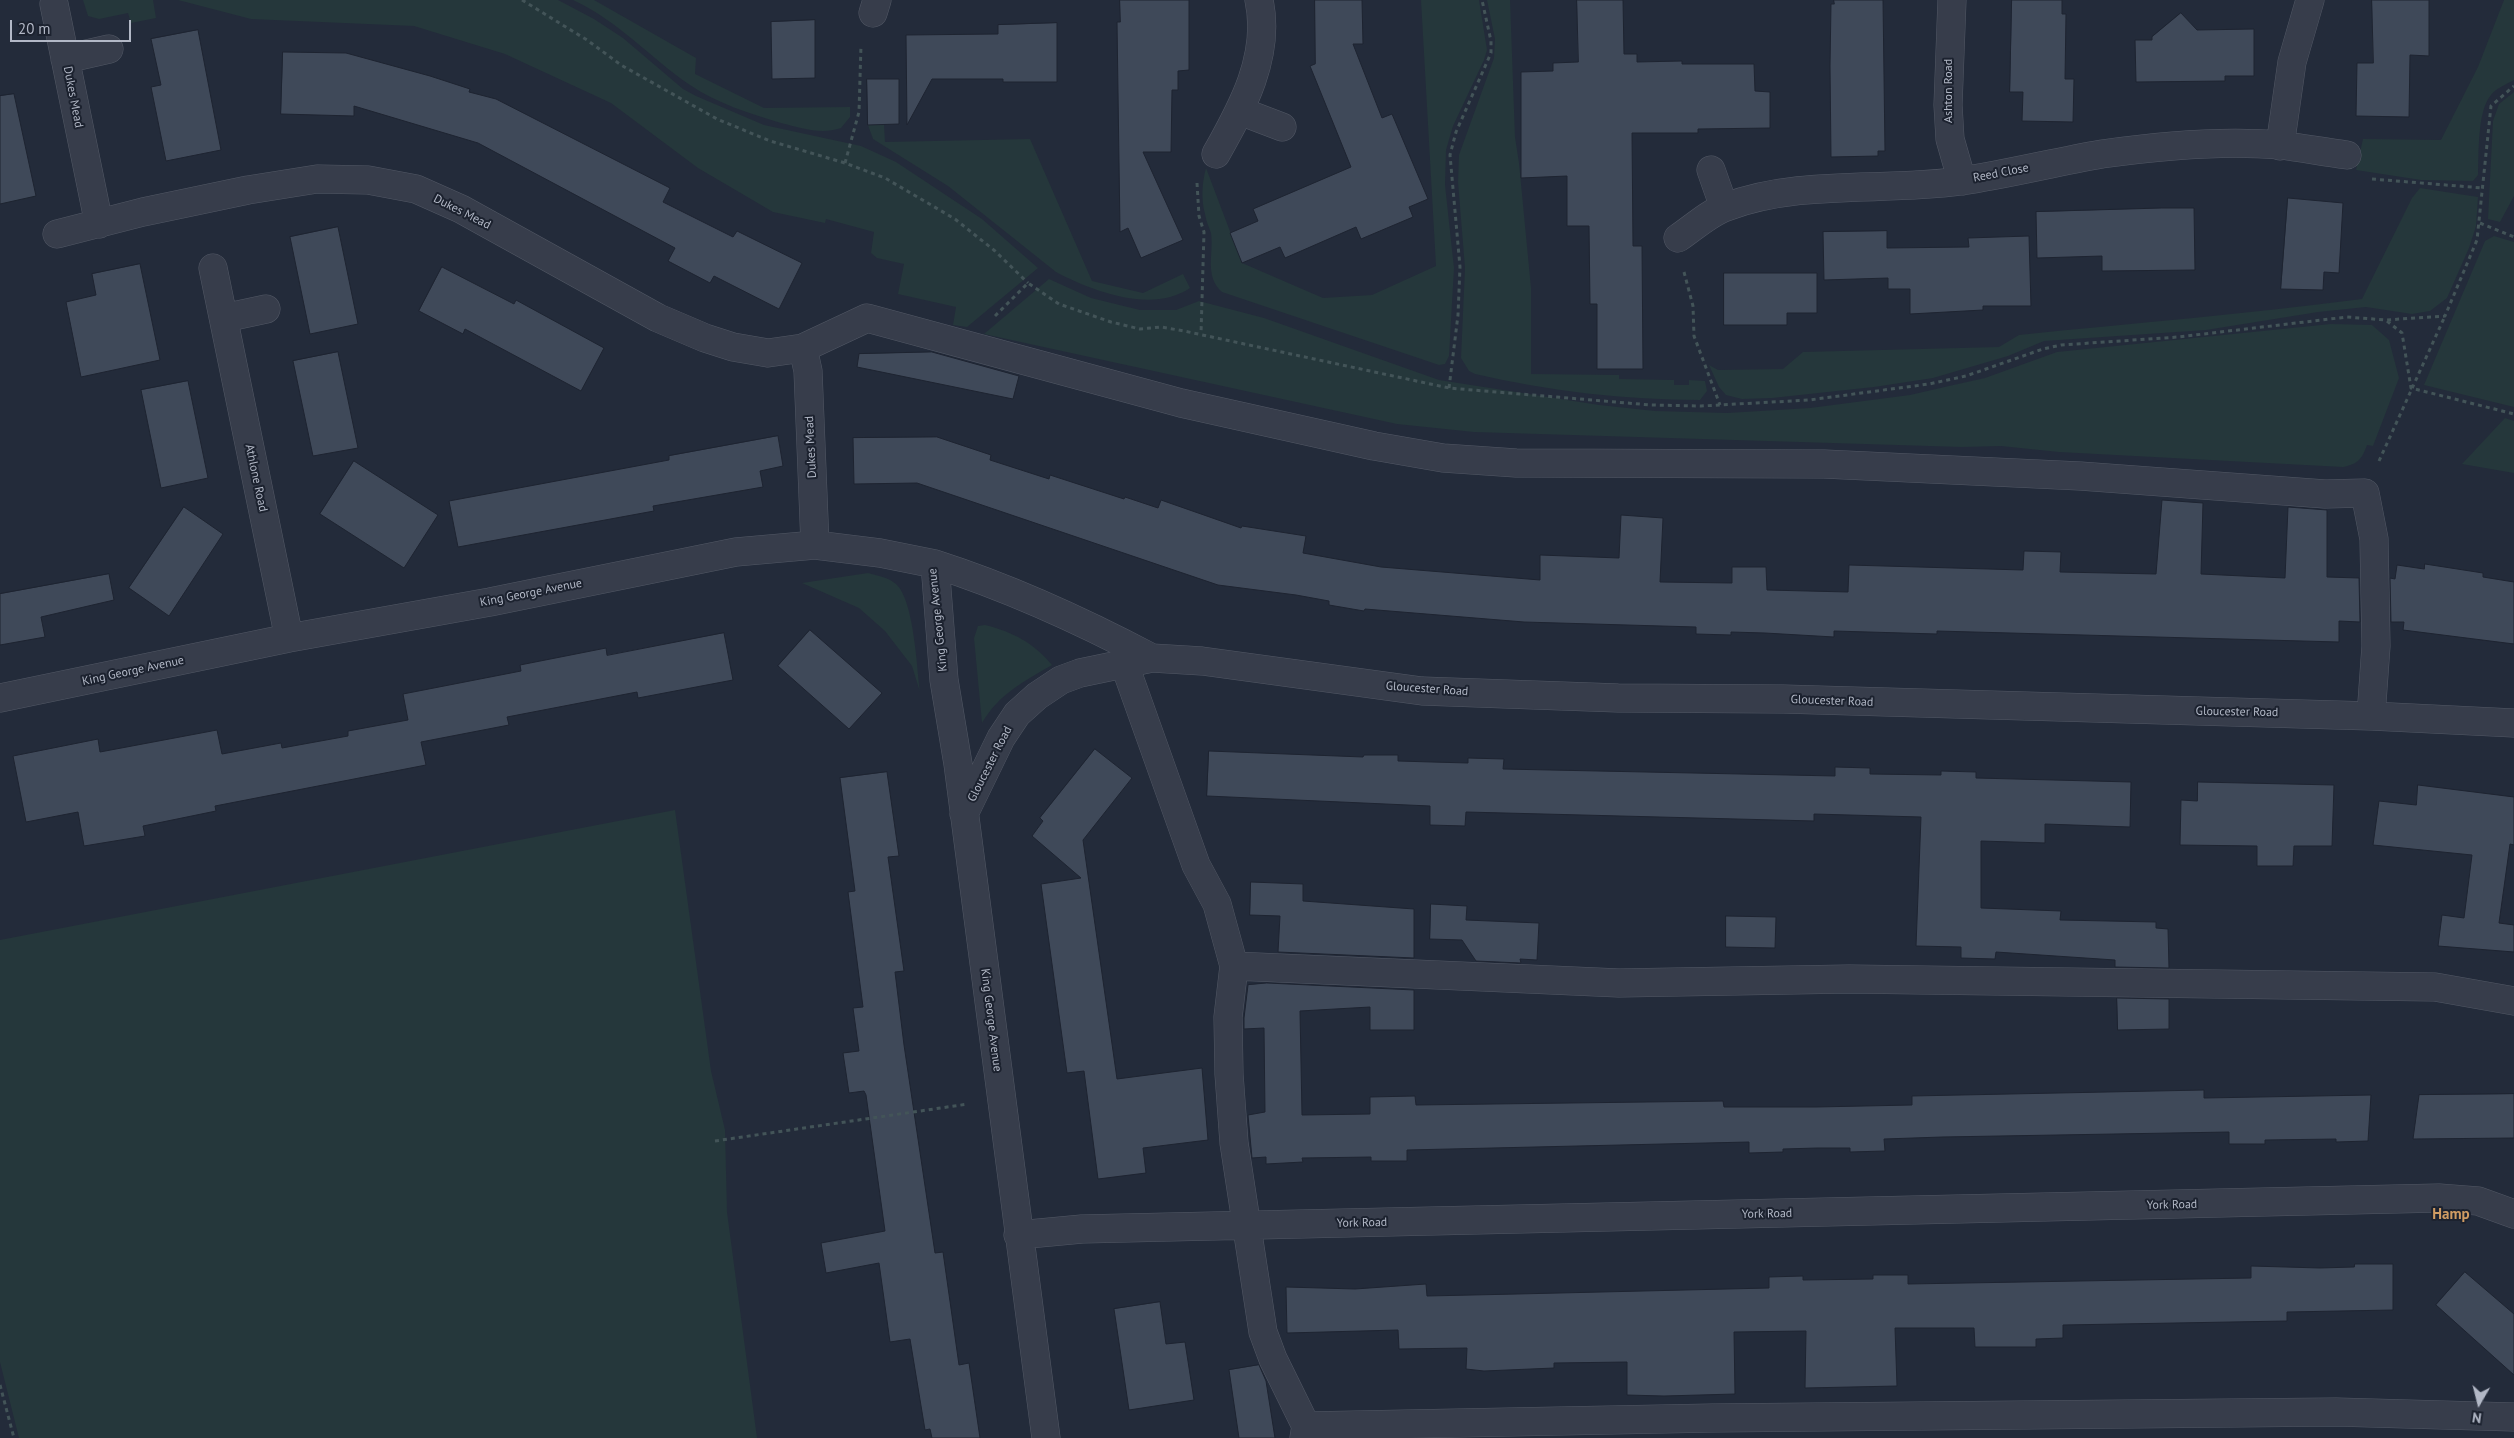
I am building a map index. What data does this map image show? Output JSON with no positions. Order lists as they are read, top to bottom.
{
  "streets": {
    "street": [
      "Ashton Road",
      "Dukes Mead",
      "Reed Close",
      "Athlone Road",
      "King George Avenue",
      "Gloucester Road",
      "York Road"
    ]
  },
  "crossings": [
    ["Ashton Road", "Reed Close"],
    ["Dukes Mead", "King George Avenue"],
    ["Athlone Road", "King George Avenue"],
    ["King George Avenue", "Gloucester Road"],
    ["King George Avenue", "York Road"]
  ],
  "districts": ["Hamp"],
  "scale_bar": "20 m",
  "north": "bottom"
}
